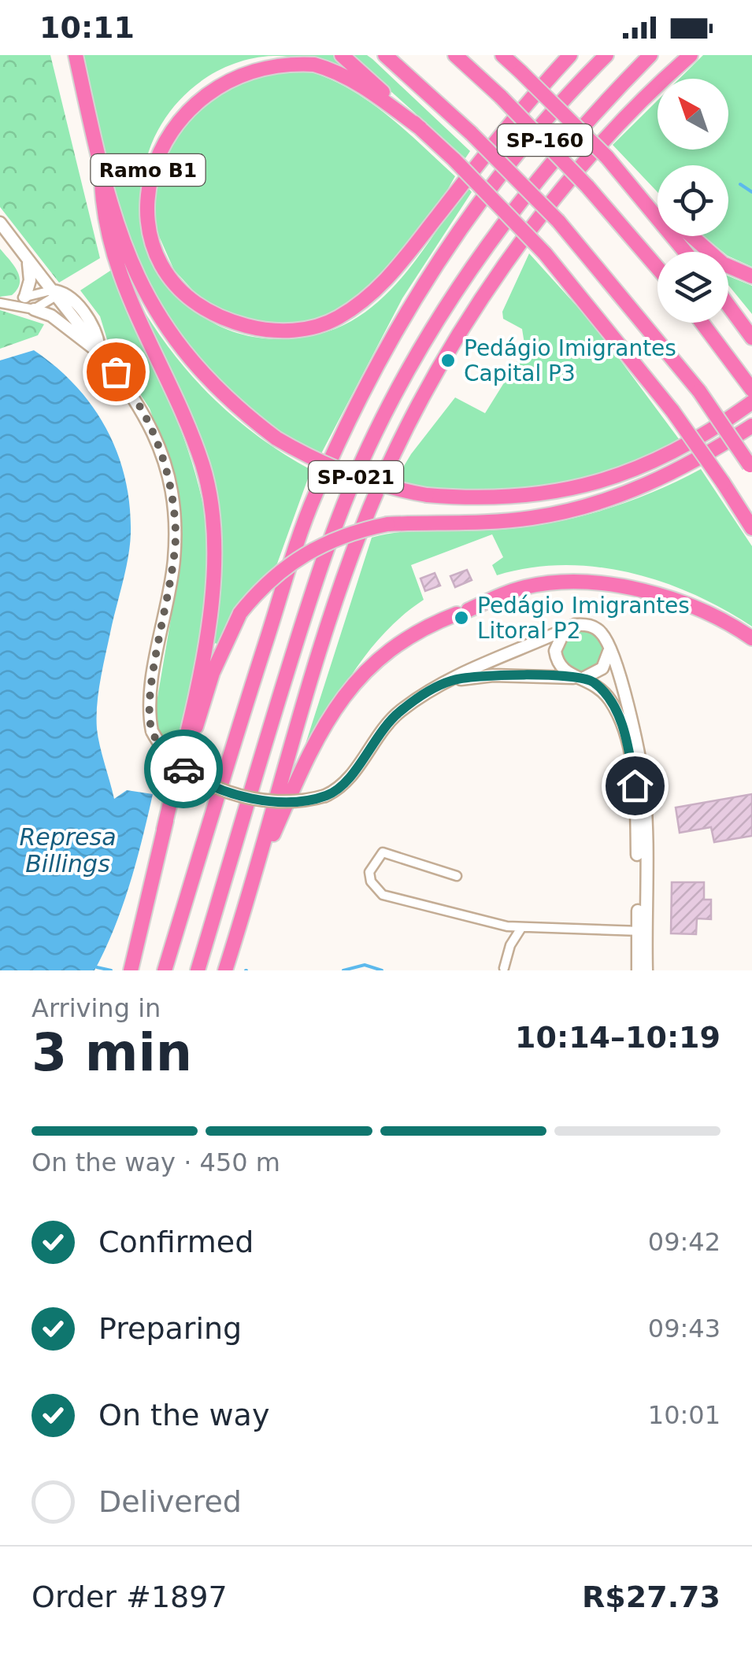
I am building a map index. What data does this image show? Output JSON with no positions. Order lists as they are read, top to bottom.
{
  "streets": {
    "highway": ["SP-160", "Ramo B1", "SP-021"]
  },
  "water": ["Represa Billings"],
  "places": ["Pedágio Imigrantes Capital P3", "Pedágio Imigrantes Litoral P2"],
  "north": "top left",
  "page": {
    "status": "10:11",
    "heading": ["3 min", "Arriving in", "10:14–10:19"],
    "panel": ["Order #1897", "R$27.73"],
    "bar": "On the way · 450 m",
    "list": [
      ["Confirmed", "09:42"],
      ["Preparing", "09:43"],
      ["On the way", "10:01"],
      "Delivered"
    ]
  }
}
